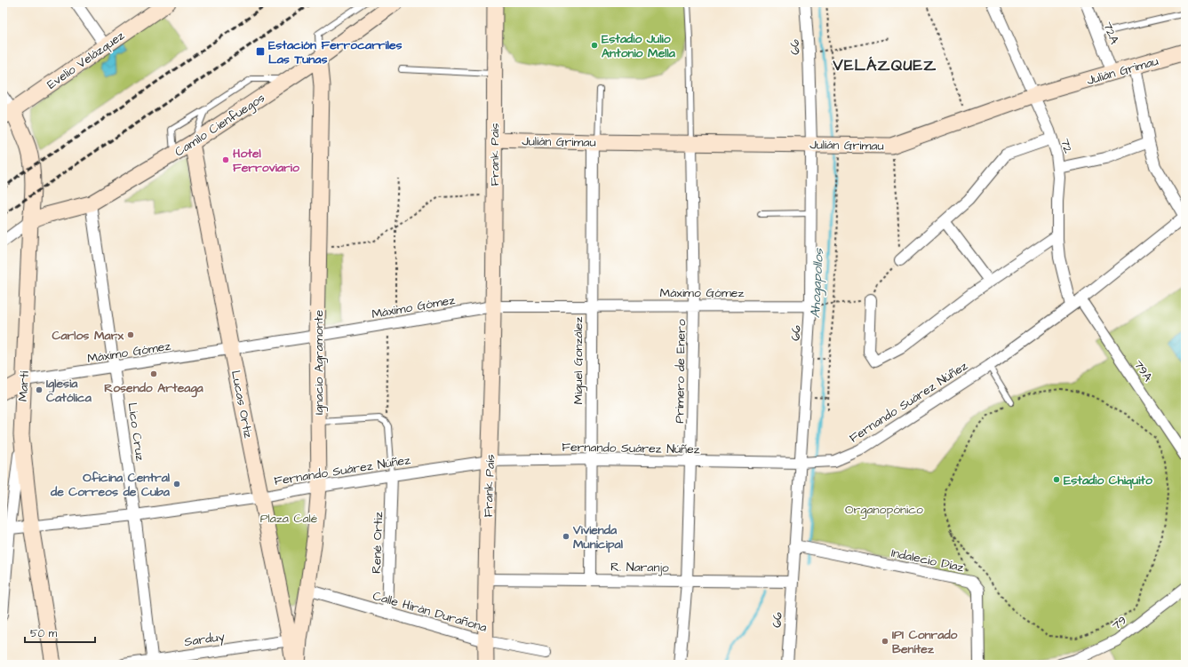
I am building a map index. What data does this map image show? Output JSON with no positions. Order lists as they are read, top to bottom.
{
  "streets": {
    "main road": [
      "Evelio Velázquez",
      "Julián Grimau",
      "Camilo Cienfuegos",
      "Frank Pais",
      "Ignacio Agramonte",
      "Martí",
      "Lucas Ortiz",
      "Frank País"
    ],
    "street": [
      "72A",
      "66",
      "72",
      "Máximo Gómez",
      "Miguel González",
      "79A",
      "Primero de Enero",
      "Fernando Suárez Núñez",
      "Lico Cruz",
      "René Ortiz",
      "Indalecio Díaz",
      "R. Naranjo",
      "Calle Hirán Durañona",
      "79",
      "Sarduy"
    ]
  },
  "crossings": [
    ["72A", "Julián Grimau"],
    ["66", "Julián Grimau"],
    ["66", "Máximo Gómez"],
    ["66", "Fernando Suárez Núñez"],
    ["66", "Indalecio Díaz"],
    ["66", "R. Naranjo"],
    ["Evelio Velázquez", "Martí"],
    ["Julián Grimau", "72"],
    ["Julián Grimau", "Frank Pais"],
    ["Julián Grimau", "Miguel González"],
    ["Julián Grimau", "Primero de Enero"],
    ["Camilo Cienfuegos", "Ignacio Agramonte"],
    ["Camilo Cienfuegos", "Martí"],
    ["Camilo Cienfuegos", "Lucas Ortiz"],
    ["Camilo Cienfuegos", "Lico Cruz"],
    ["72", "Fernando Suárez Núñez"],
    ["Frank Pais", "Máximo Gómez"],
    ["Frank Pais", "Frank País"],
    ["Máximo Gómez", "Miguel González"],
    ["Máximo Gómez", "Ignacio Agramonte"],
    ["Máximo Gómez", "Primero de Enero"],
    ["Máximo Gómez", "Martí"],
    ["Máximo Gómez", "Lucas Ortiz"],
    ["Máximo Gómez", "Lico Cruz"],
    ["Máximo Gómez", "Frank País"],
    ["Miguel González", "Fernando Suárez Núñez"],
    ["Miguel González", "R. Naranjo"],
    ["Ignacio Agramonte", "Fernando Suárez Núñez"],
    ["Ignacio Agramonte", "Lucas Ortiz"],
    ["Ignacio Agramonte", "Calle Hirán Durañona"],
    ["Ignacio Agramonte", "Sarduy"],
    ["79A", "Fernando Suárez Núñez"],
    ["Primero de Enero", "Fernando Suárez Núñez"],
    ["Primero de Enero", "R. Naranjo"],
    ["Martí", "Fernando Suárez Núñez"],
    ["Fernando Suárez Núñez", "Lucas Ortiz"],
    ["Fernando Suárez Núñez", "Lico Cruz"],
    ["Fernando Suárez Núñez", "Frank País"],
    ["Fernando Suárez Núñez", "René Ortiz"],
    ["Lucas Ortiz", "Sarduy"],
    ["Lico Cruz", "Sarduy"],
    ["Frank País", "R. Naranjo"],
    ["Frank País", "Calle Hirán Durañona"],
    ["René Ortiz", "Calle Hirán Durañona"]
  ],
  "districts": ["VELÁZQUEZ"],
  "water": ["Ahogapollos"],
  "parks": ["Organopónico", "Plaza Calé"],
  "places": {
    "other": [
      "Estadio Julio Antonio Mella",
      "Hotel Ferroviario",
      "Carlos Marx",
      "Rosendo Arteaga",
      "Iglesia Católica",
      "Estadio Chiquito",
      "Oficina Central de Correos de Cuba",
      "Vivienda Municipal",
      "IPI Conrado Benítez"
    ],
    "transit": ["Estación Ferrocarriles Las Tunas"]
  },
  "scale_bar": "50 m"
}
